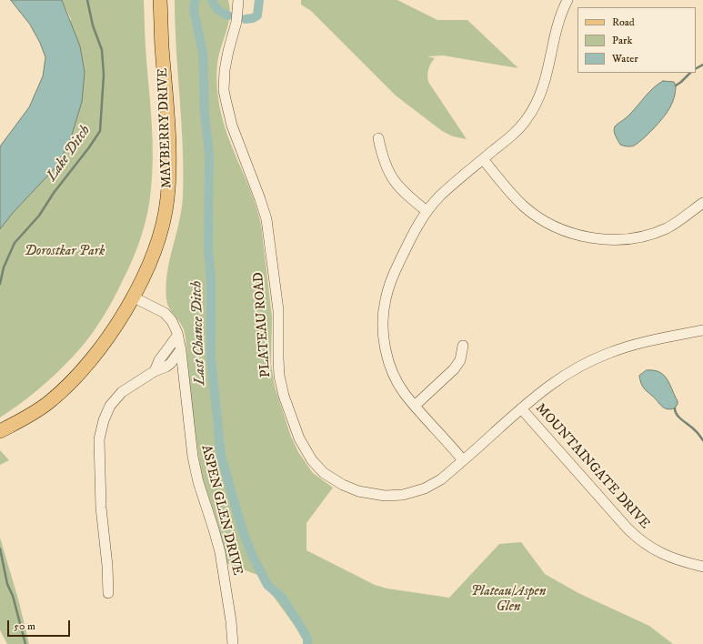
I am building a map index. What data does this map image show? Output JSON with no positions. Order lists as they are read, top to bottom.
{
  "streets": {
    "main road": ["MAYBERRY DRIVE"],
    "street": ["PLATEAU ROAD", "MOUNTAINGATE DRIVE", "ASPEN GLEN DRIVE"]
  },
  "crossings": [
    ["MAYBERRY DRIVE", "ASPEN GLEN DRIVE"],
    ["PLATEAU ROAD", "MOUNTAINGATE DRIVE"]
  ],
  "water": ["Lake Ditch", "Last Chance Ditch"],
  "parks": ["Dorostkar Park", "Plateau/Aspen Glen"],
  "legend": ["Road", "Park", "Water"],
  "scale_bar": "50 m"
}
